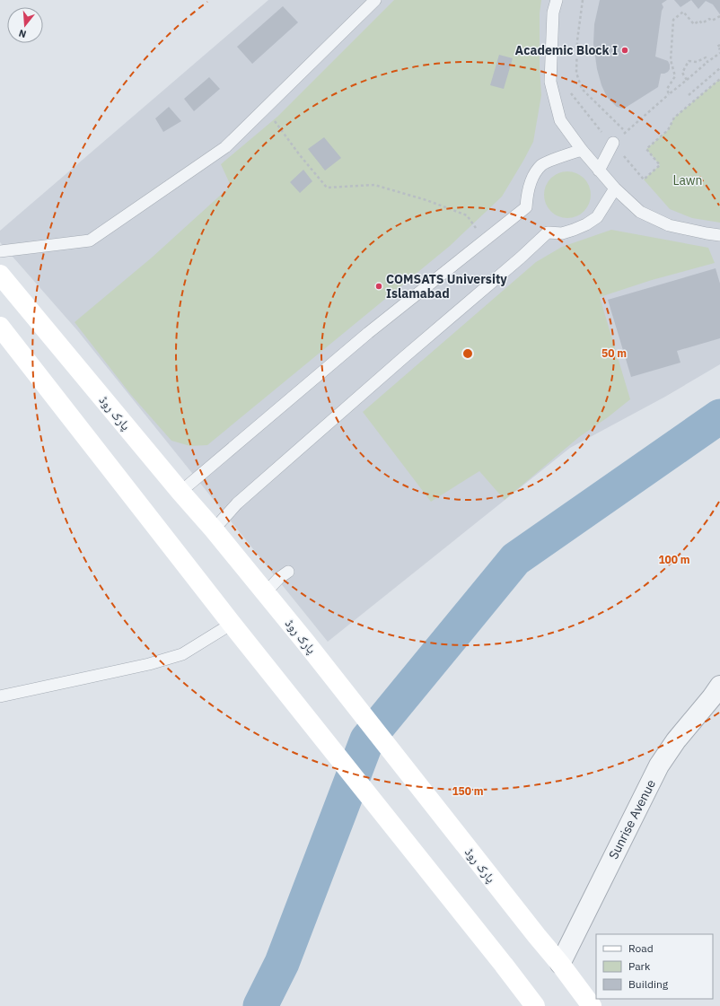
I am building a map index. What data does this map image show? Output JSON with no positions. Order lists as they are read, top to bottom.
{
  "streets": {
    "main road": ["پارک روڈ"],
    "street": ["Sunrise Avenue"]
  },
  "crossings": [
    ["پارک روڈ", "Sunrise Avenue"]
  ],
  "parks": ["Lawn"],
  "places": ["Academic Block I", "COMSATS University Islamabad"],
  "legend": ["Road", "Park", "Building"],
  "north": "bottom",
  "rings": ["50 m", "100 m", "150 m"]
}
